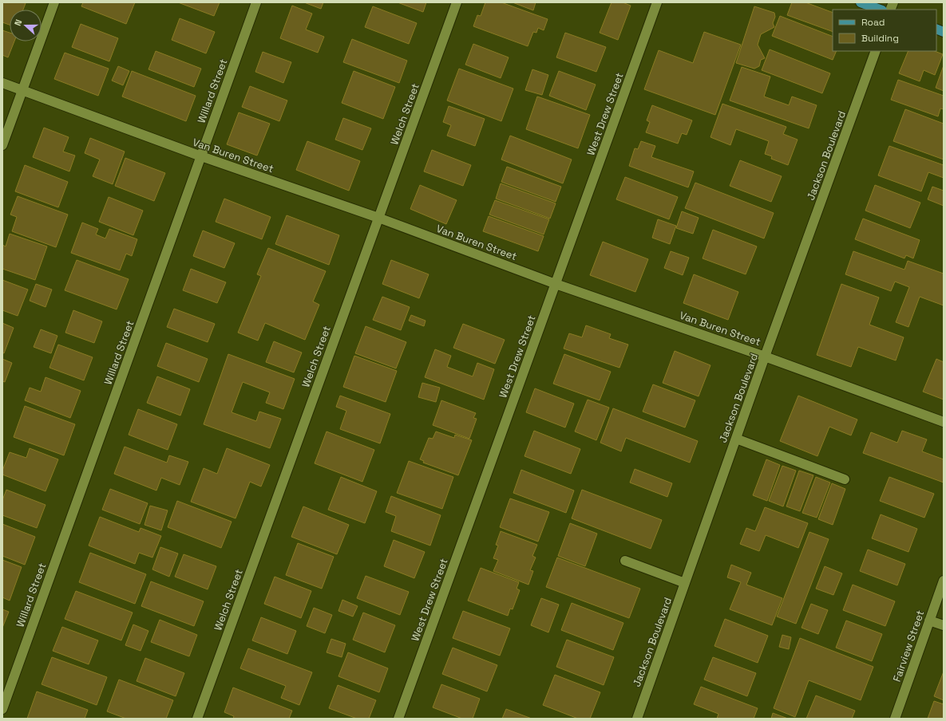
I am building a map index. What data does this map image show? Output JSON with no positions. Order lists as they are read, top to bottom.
{
  "streets": {
    "street": [
      "Willard Street",
      "Welch Street",
      "West Drew Street",
      "Van Buren Street",
      "Jackson Boulevard",
      "Fairview Street"
    ]
  },
  "crossings": [
    ["Willard Street", "Van Buren Street"],
    ["Welch Street", "Van Buren Street"],
    ["West Drew Street", "Van Buren Street"],
    ["Van Buren Street", "Jackson Boulevard"]
  ],
  "legend": ["Road", "Building"],
  "north": "left"
}
